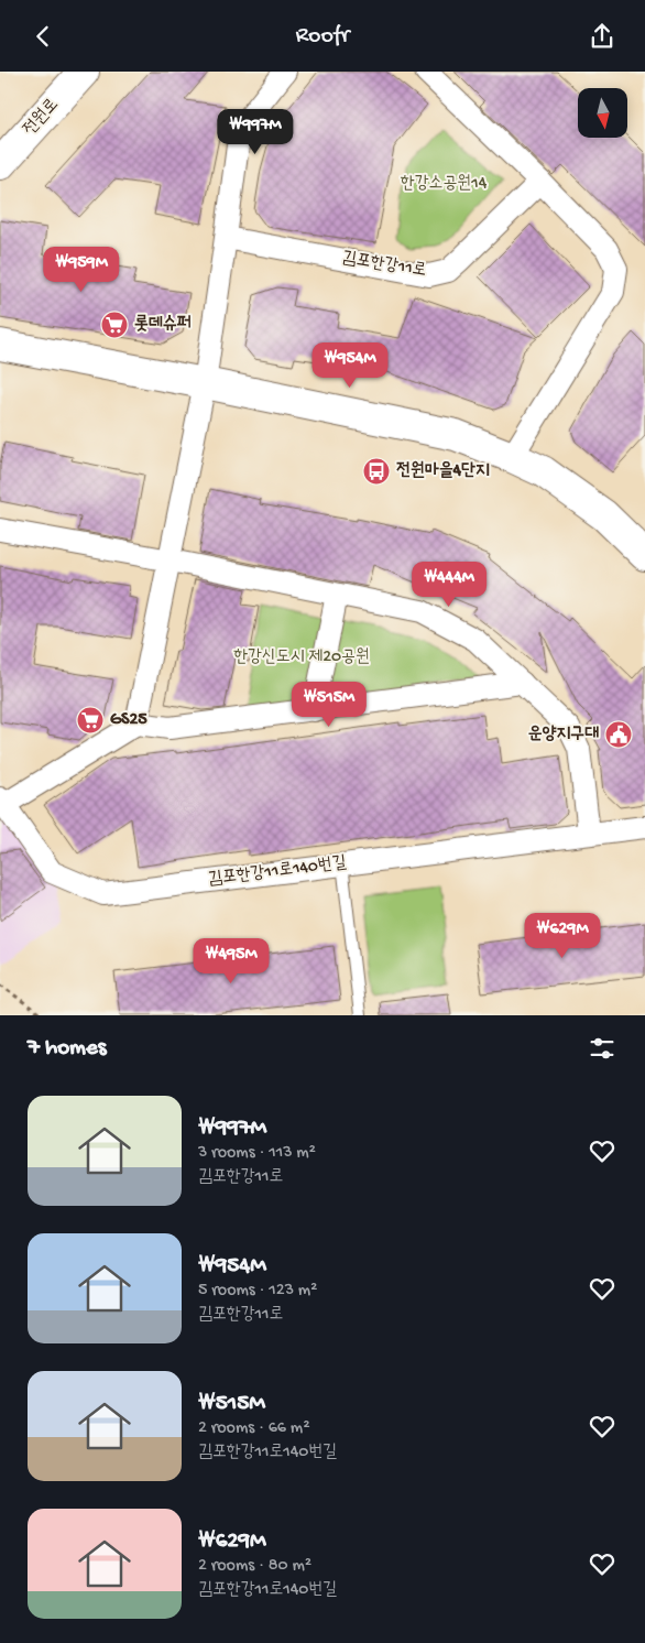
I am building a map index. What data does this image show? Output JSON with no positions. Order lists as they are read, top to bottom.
{
  "streets": {
    "street": ["전원로", "김포한강11로", "김포한강11로140번길"]
  },
  "parks": ["한강소공원14", "한강신도시 제20공원"],
  "places": {
    "supermarket": ["롯데슈퍼", "GS25"],
    "bus stop": ["전원마을4단지"],
    "public building": ["운양지구대"]
  },
  "north": "bottom",
  "page": {
    "header": "Roofr",
    "price": [
      "₩997M",
      "₩959M",
      "₩954M",
      "₩444M",
      "₩515M",
      "₩629M",
      "₩495M"
    ],
    "heading": "7 homes",
    "list": [
      {
        "name": "₩997M",
        "note": "3 rooms · 113 m² · 김포한강11로"
      },
      {
        "name": "₩954M",
        "note": "5 rooms · 123 m² · 김포한강11로"
      },
      {
        "name": "₩515M",
        "note": "2 rooms · 66 m² · 김포한강11로140번길"
      },
      {
        "name": "₩629M",
        "note": "2 rooms · 80 m² · 김포한강11로140번길"
      }
    ]
  }
}
